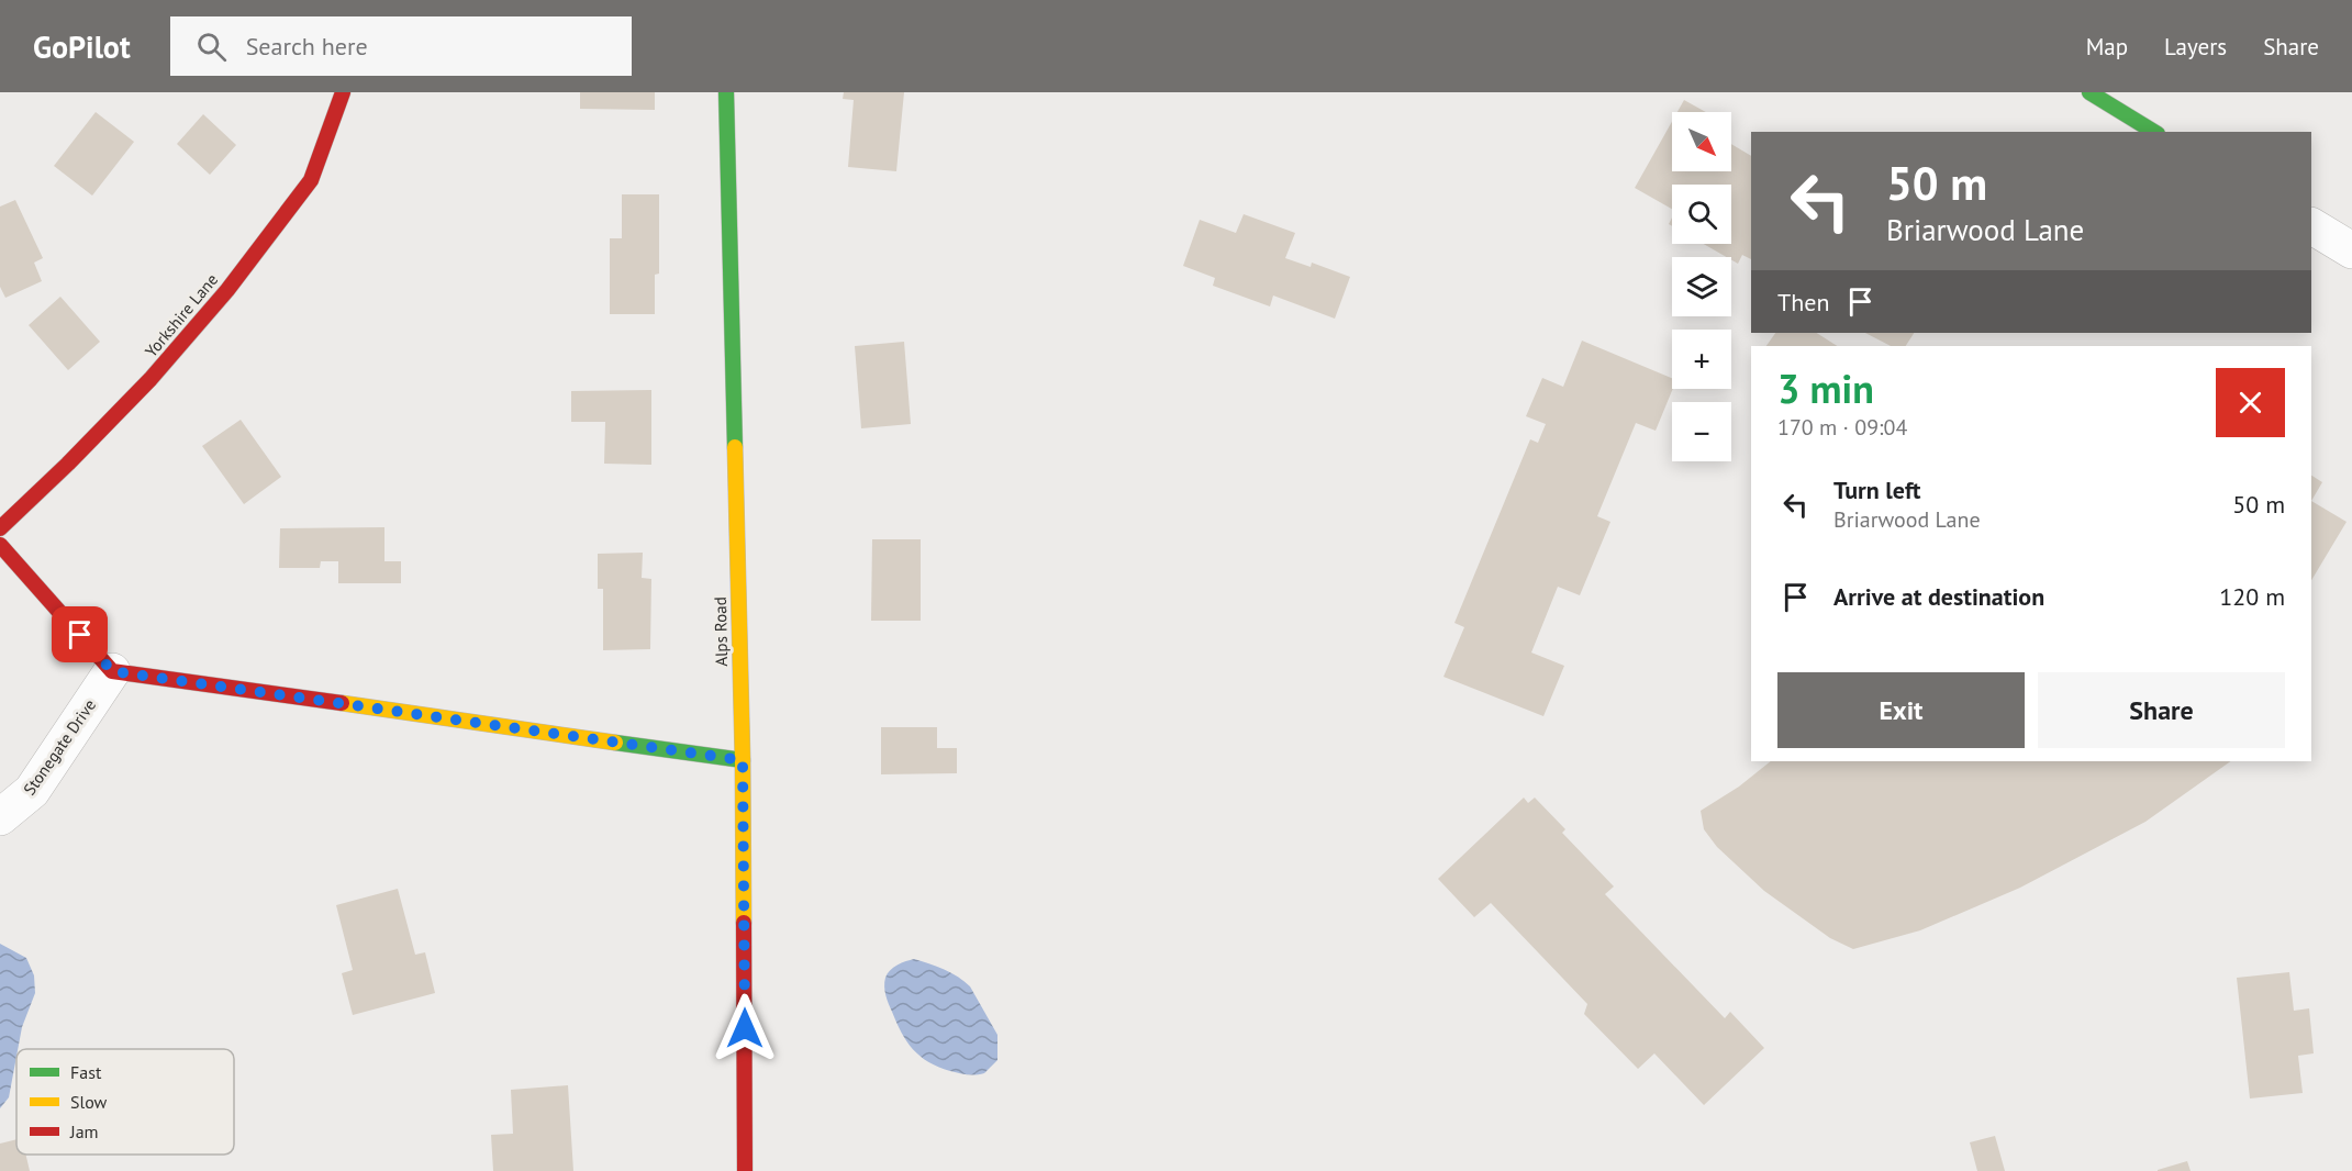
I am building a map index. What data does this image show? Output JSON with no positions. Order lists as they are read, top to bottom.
{
  "streets": {
    "street": ["Yorkshire Lane", "Alps Road", "Stonegate Drive"]
  },
  "legend": ["Fast", "Slow", "Jam"],
  "north": "bottom right",
  "page": {
    "header": "GoPilot",
    "search": "Search here",
    "nav": ["Map", "Layers", "Share"],
    "map_buttons": ["+", "−"],
    "turn": ["50 m", "Briarwood Lane"],
    "then": "Then",
    "heading": ["3 min", "170 m · 09:04"],
    "list": [
      {
        "name": "Turn left",
        "note": "Briarwood Lane",
        "value": "50 m"
      },
      {
        "name": "Arrive at destination",
        "value": "120 m"
      }
    ],
    "buttons": ["Exit", "Share"]
  }
}
